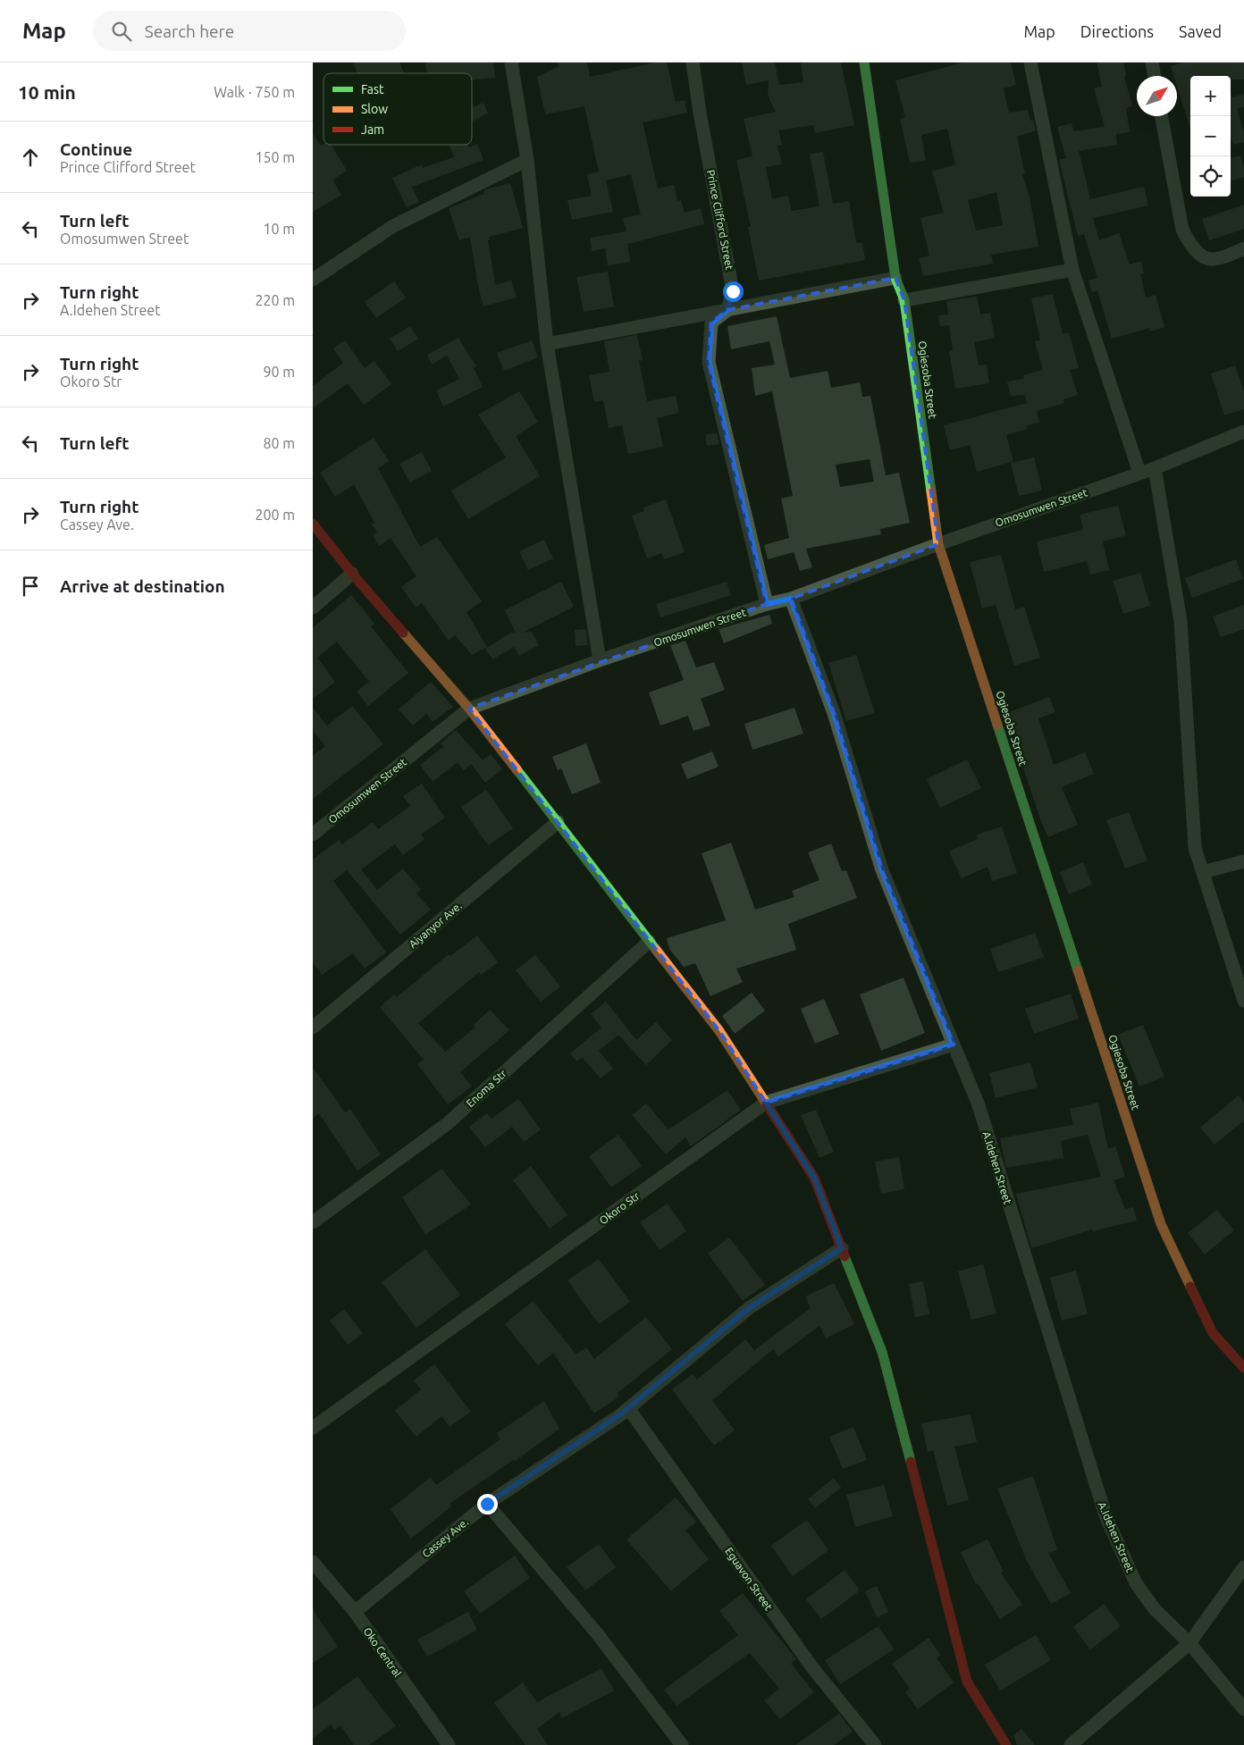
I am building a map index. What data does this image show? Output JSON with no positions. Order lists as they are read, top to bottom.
{
  "streets": {
    "street": [
      "Prince Clifford Street",
      "Ogiesoba Street",
      "Omosumwen Street",
      "Aiyanyor Ave.",
      "Enoma Str",
      "A.Idehen Street",
      "Okoro Str",
      "Cassey Ave.",
      "Eguavon Street",
      "Oko Central"
    ]
  },
  "crossings": [
    ["Ogiesoba Street", "Omosumwen Street"],
    ["Omosumwen Street", "A.Idehen Street"],
    ["A.Idehen Street", "Okoro Str"],
    ["Cassey Ave.", "Eguavon Street"],
    ["Cassey Ave.", "Oko Central"]
  ],
  "legend": ["Fast", "Slow", "Jam"],
  "north": "top right",
  "page": {
    "header": "Map",
    "search": "Search here",
    "nav": ["Map", "Directions", "Saved"],
    "heading": ["10 min", "Walk · 750 m"],
    "map_buttons": ["+", "−"],
    "list": [
      ["Continue", "Prince Clifford Street", "150 m"],
      ["Turn left", "Omosumwen Street", "10 m"],
      ["Turn right", "A.Idehen Street", "220 m"],
      ["Turn right", "Okoro Str", "90 m"],
      ["Turn left", "80 m"],
      ["Turn right", "Cassey Ave.", "200 m"],
      "Arrive at destination"
    ]
  }
}
